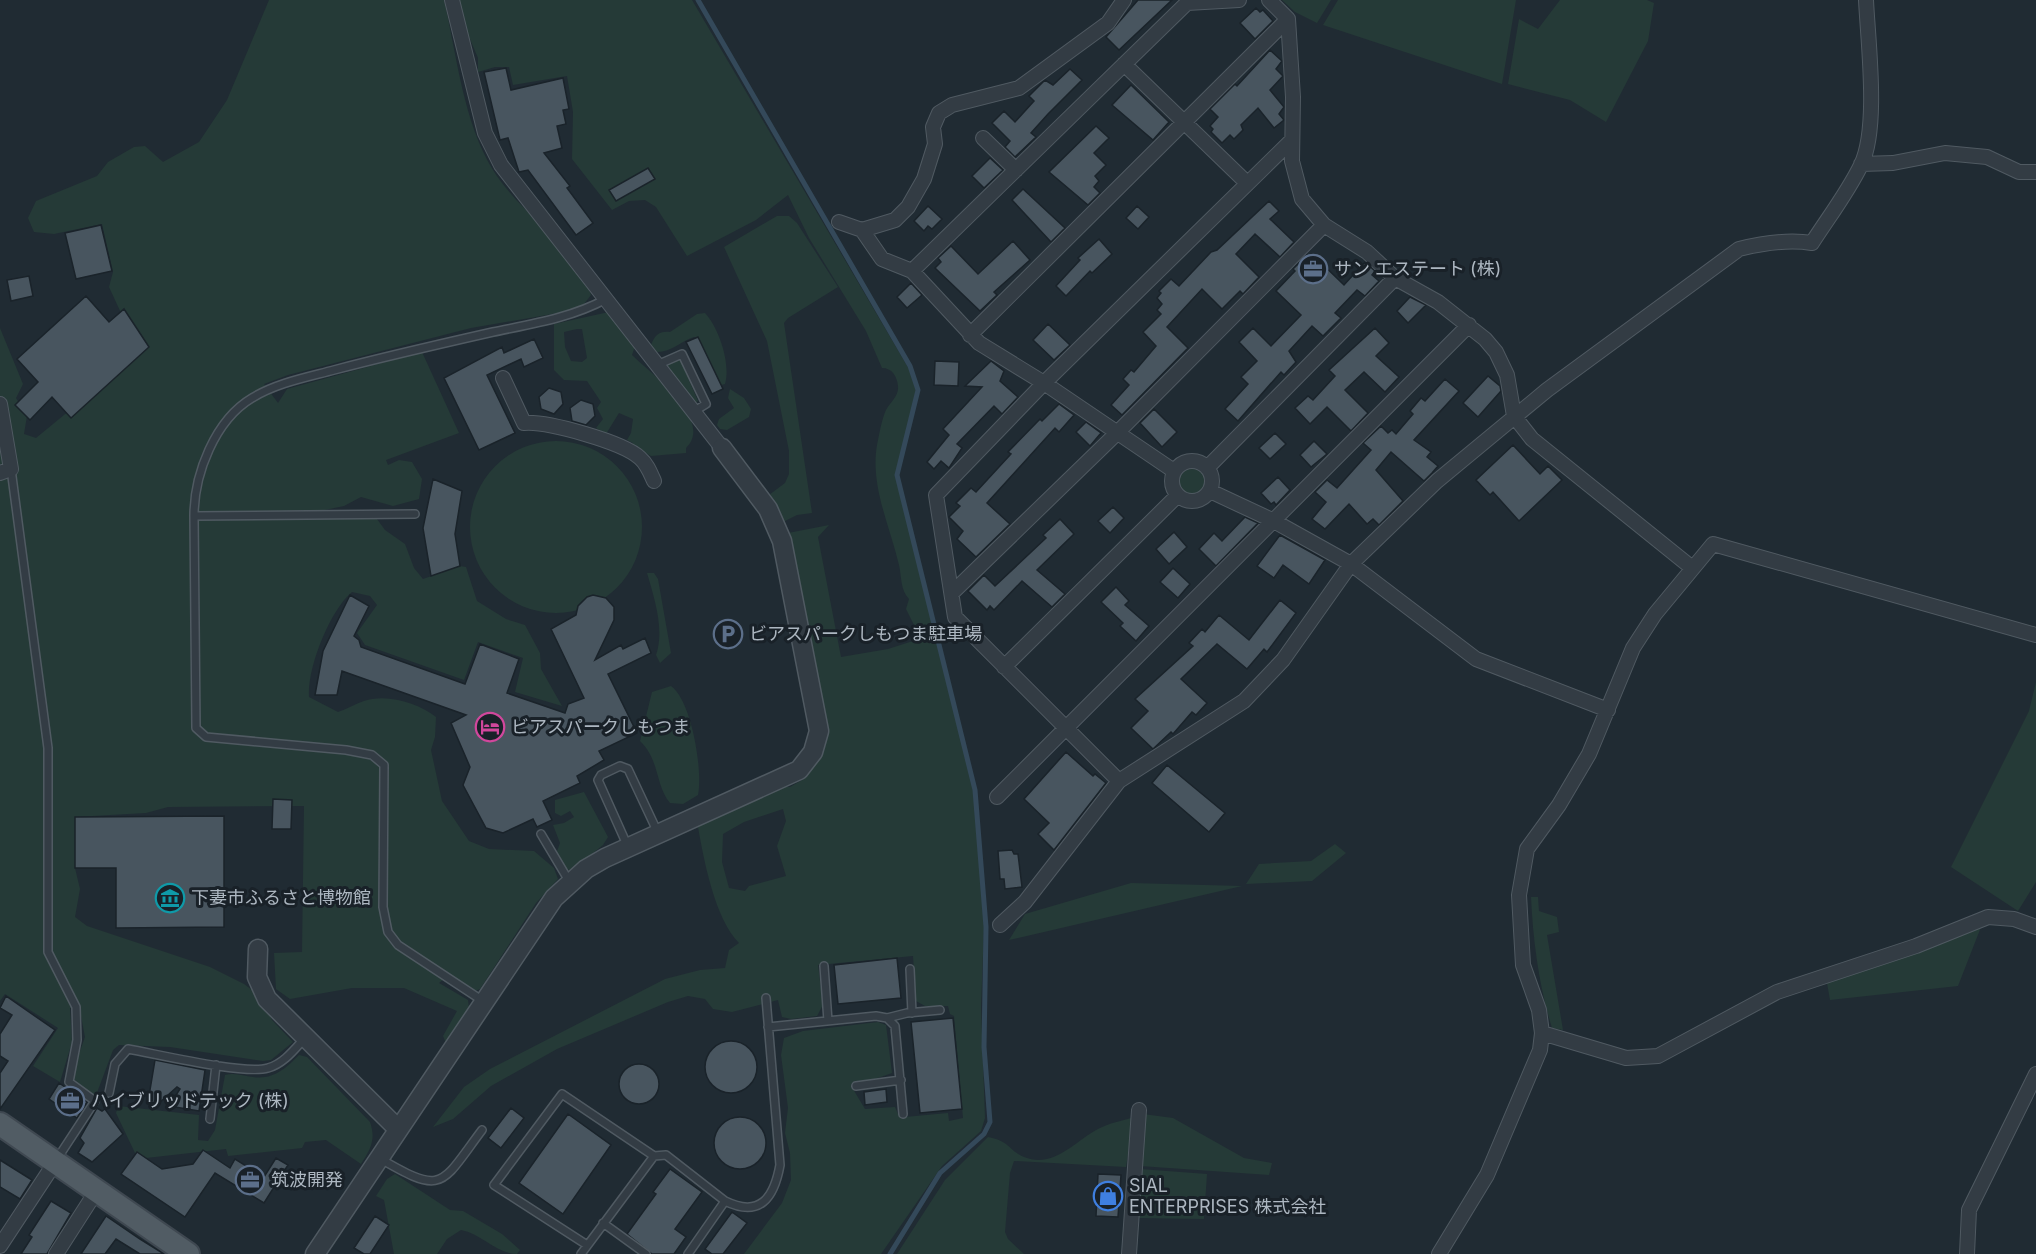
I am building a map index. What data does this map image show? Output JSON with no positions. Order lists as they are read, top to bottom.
{
  "places": {
    "office": ["サン エステート (株)", "ハイブリッドテック (株)", "筑波開発"],
    "parking": ["ビアスパークしもつま駐車場"],
    "hotel": ["ビアスパークしもつま"],
    "museum": ["下妻市ふるさと博物館"],
    "shop": ["SIAL ENTERPRISES 株式会社"]
  }
}
